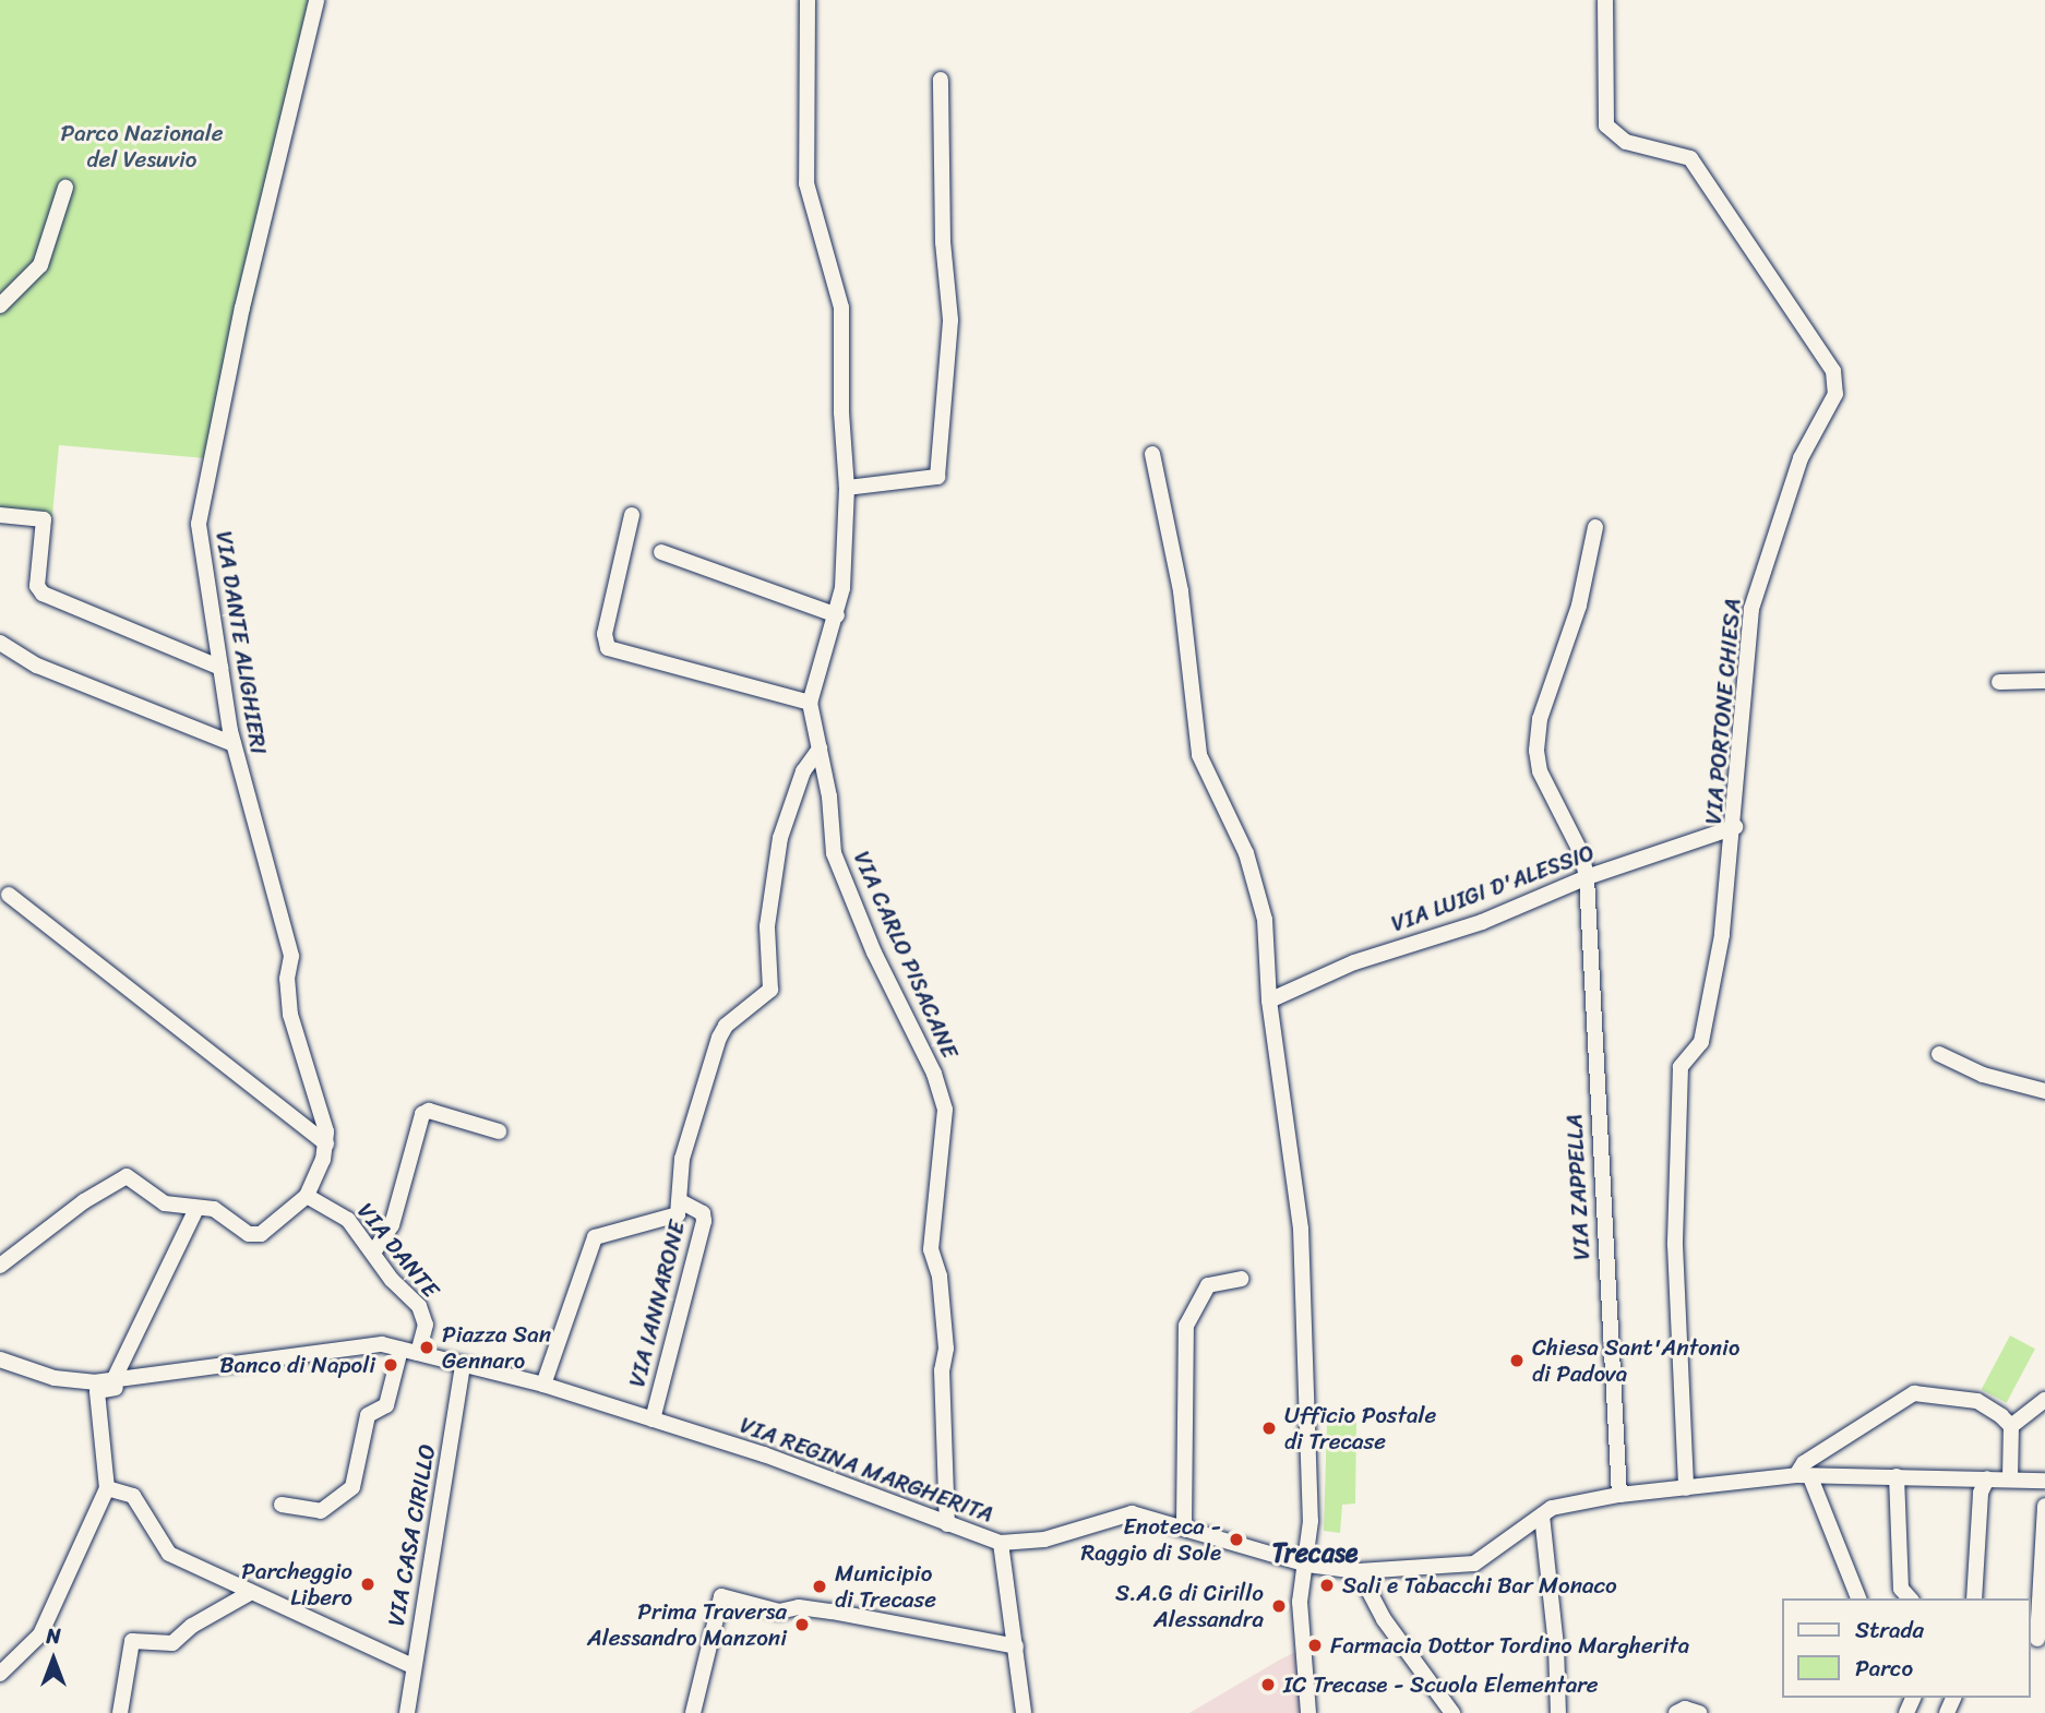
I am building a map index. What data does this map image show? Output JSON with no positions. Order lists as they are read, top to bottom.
{
  "streets": {
    "street": [
      "VIA DANTE ALIGHIERI",
      "VIA PORTONE CHIESA",
      "VIA LUIGI D'ALESSIO",
      "VIA CARLO PISACANE",
      "VIA ZAPPELLA",
      "VIA DANTE",
      "VIA IANNARONE",
      "VIA REGINA MARGHERITA",
      "VIA CASA CIRILLO"
    ]
  },
  "crossings": [
    ["VIA PORTONE CHIESA", "VIA LUIGI D'ALESSIO"],
    ["VIA PORTONE CHIESA", "VIA REGINA MARGHERITA"],
    ["VIA LUIGI D'ALESSIO", "VIA ZAPPELLA"],
    ["VIA CARLO PISACANE", "VIA IANNARONE"],
    ["VIA CARLO PISACANE", "VIA REGINA MARGHERITA"],
    ["VIA ZAPPELLA", "VIA REGINA MARGHERITA"],
    ["VIA DANTE", "VIA REGINA MARGHERITA"],
    ["VIA IANNARONE", "VIA REGINA MARGHERITA"],
    ["VIA REGINA MARGHERITA", "VIA CASA CIRILLO"]
  ],
  "districts": ["Trecase"],
  "parks": ["Parco Nazionale del Vesuvio"],
  "places": [
    "Piazza San Gennaro",
    "Chiesa Sant'Antonio di Padova",
    "Banco di Napoli",
    "Ufficio Postale di Trecase",
    "Enoteca - Raggio di Sole",
    "Parcheggio Libero",
    "Sali e Tabacchi Bar Monaco",
    "Municipio di Trecase",
    "S.A.G di Cirillo Alessandra",
    "Prima Traversa Alessandro Manzoni",
    "Farmacia Dottor Tordino Margherita",
    "IC Trecase - Scuola Elementare"
  ],
  "legend": ["Strada", "Parco"],
  "north": "top"
}
